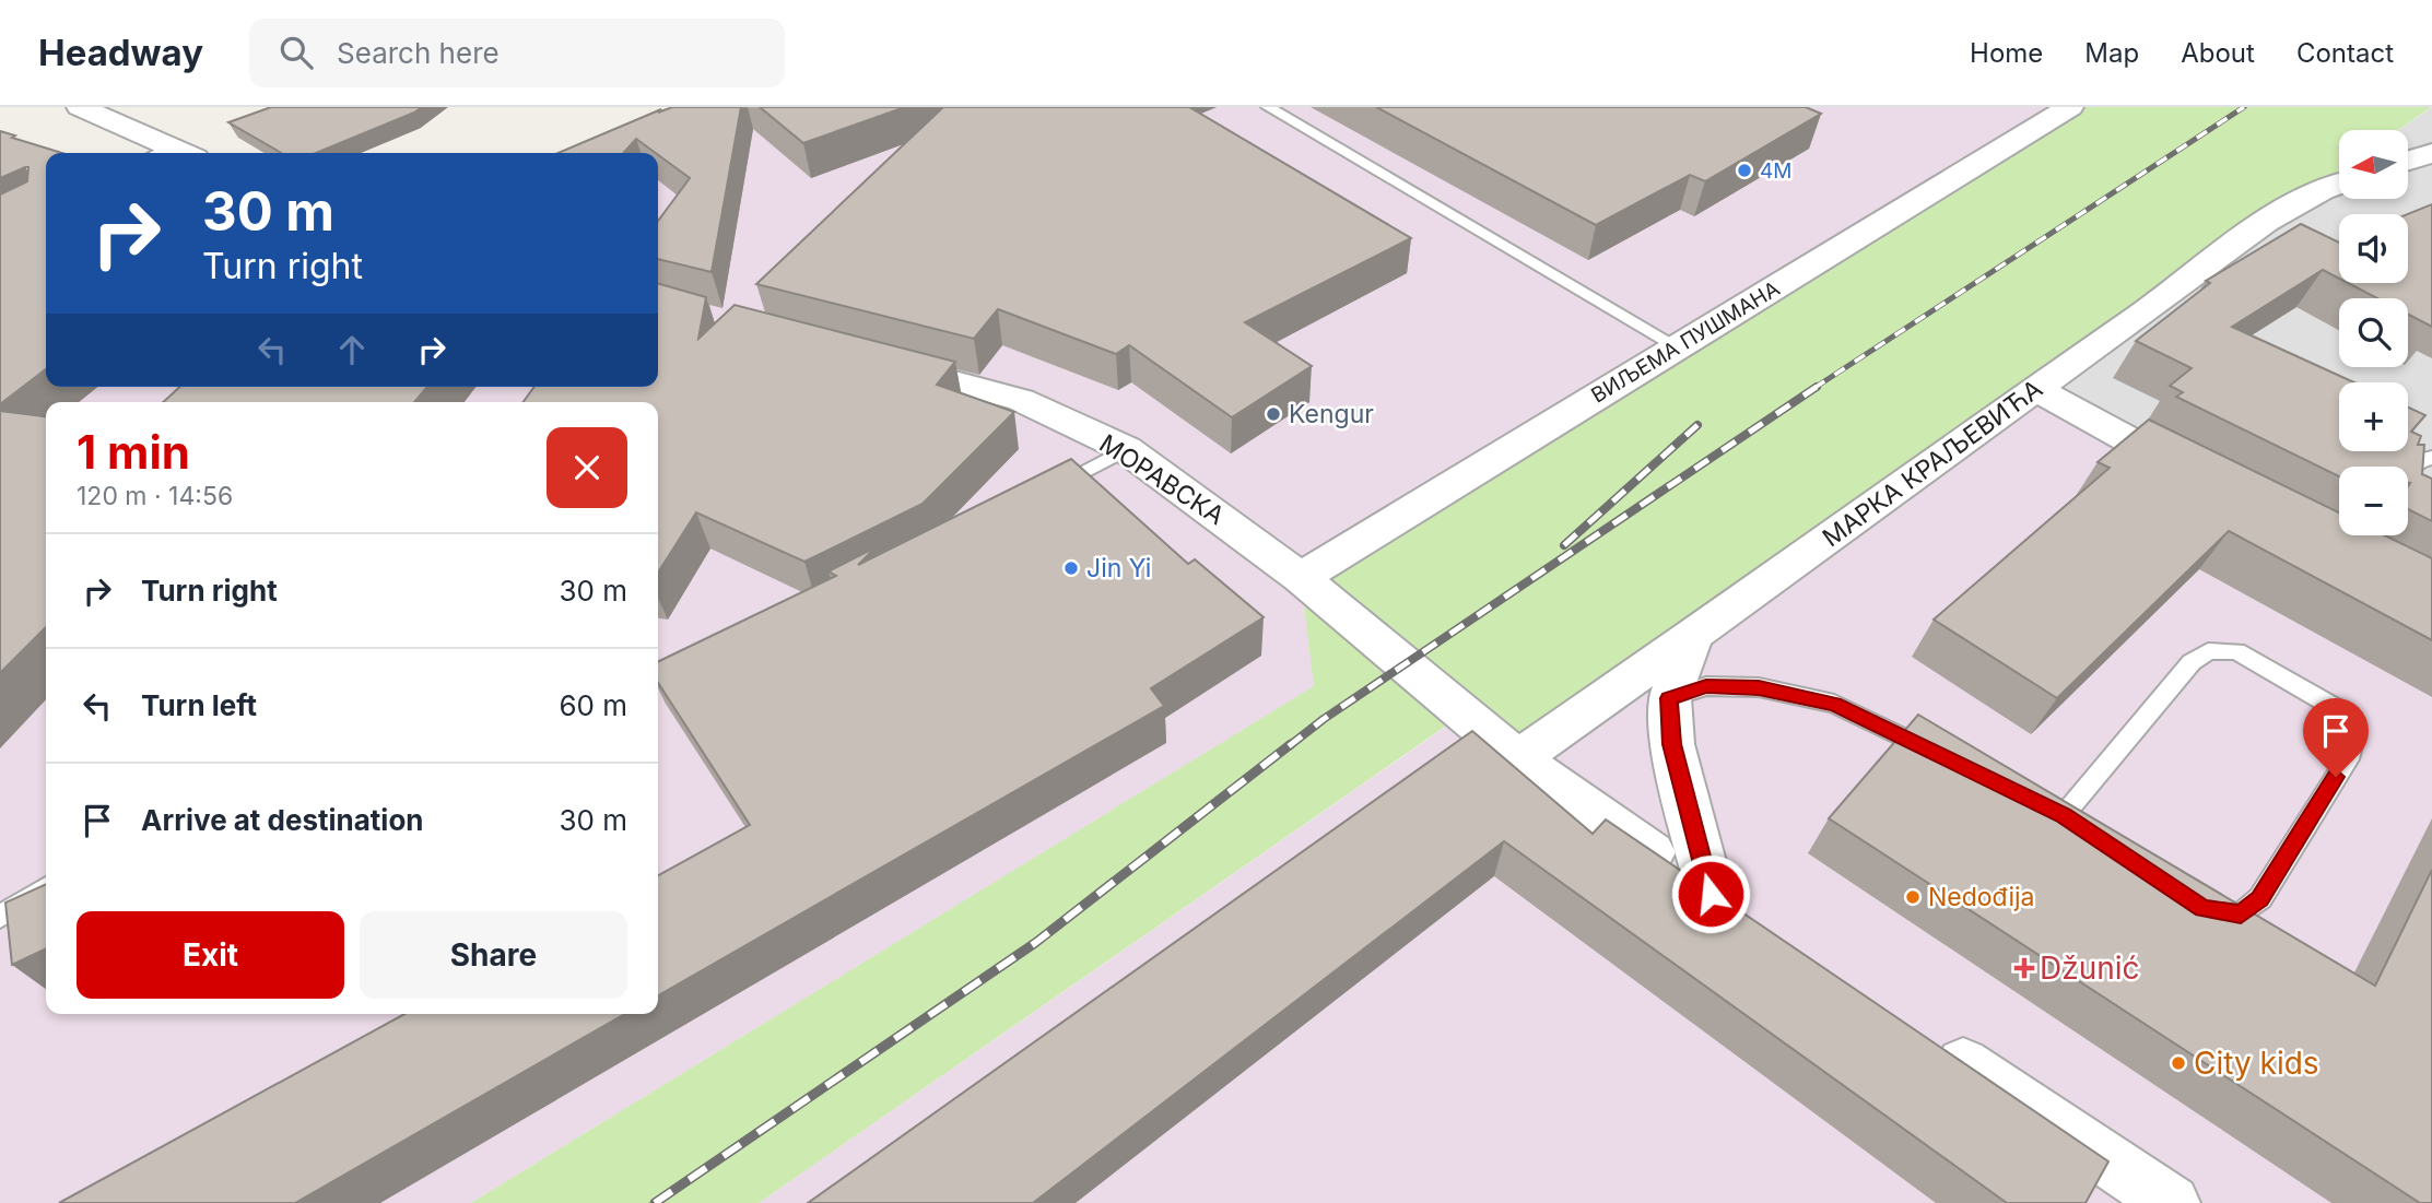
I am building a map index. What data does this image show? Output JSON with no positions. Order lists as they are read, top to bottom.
{
  "streets": {
    "street": ["ВИЉЕМА ПУШМАНА", "МАРКА КРАЉЕВИЋА", "МОРАВСКА"]
  },
  "crossings": [
    ["ВИЉЕМА ПУШМАНА", "МОРАВСКА"],
    ["МАРКА КРАЉЕВИЋА", "МОРАВСКА"]
  ],
  "places": {
    "other": [
      "4M",
      "Kengur",
      "Jin Yi",
      "Nedođija",
      "City kids"
    ],
    "health": ["Džunić"]
  },
  "north": "left",
  "page": {
    "header": "Headway",
    "search": "Search here",
    "nav": [
      "Home",
      "Map",
      "About",
      "Contact"
    ],
    "map_buttons": ["+", "−"],
    "turn": ["30 m", "Turn right"],
    "heading": ["1 min", "120 m · 14:56"],
    "list": [
      {
        "name": "Turn right",
        "value": "30 m"
      },
      {
        "name": "Turn left",
        "value": "60 m"
      },
      {
        "name": "Arrive at destination",
        "value": "30 m"
      }
    ],
    "buttons": ["Exit", "Share"]
  }
}
